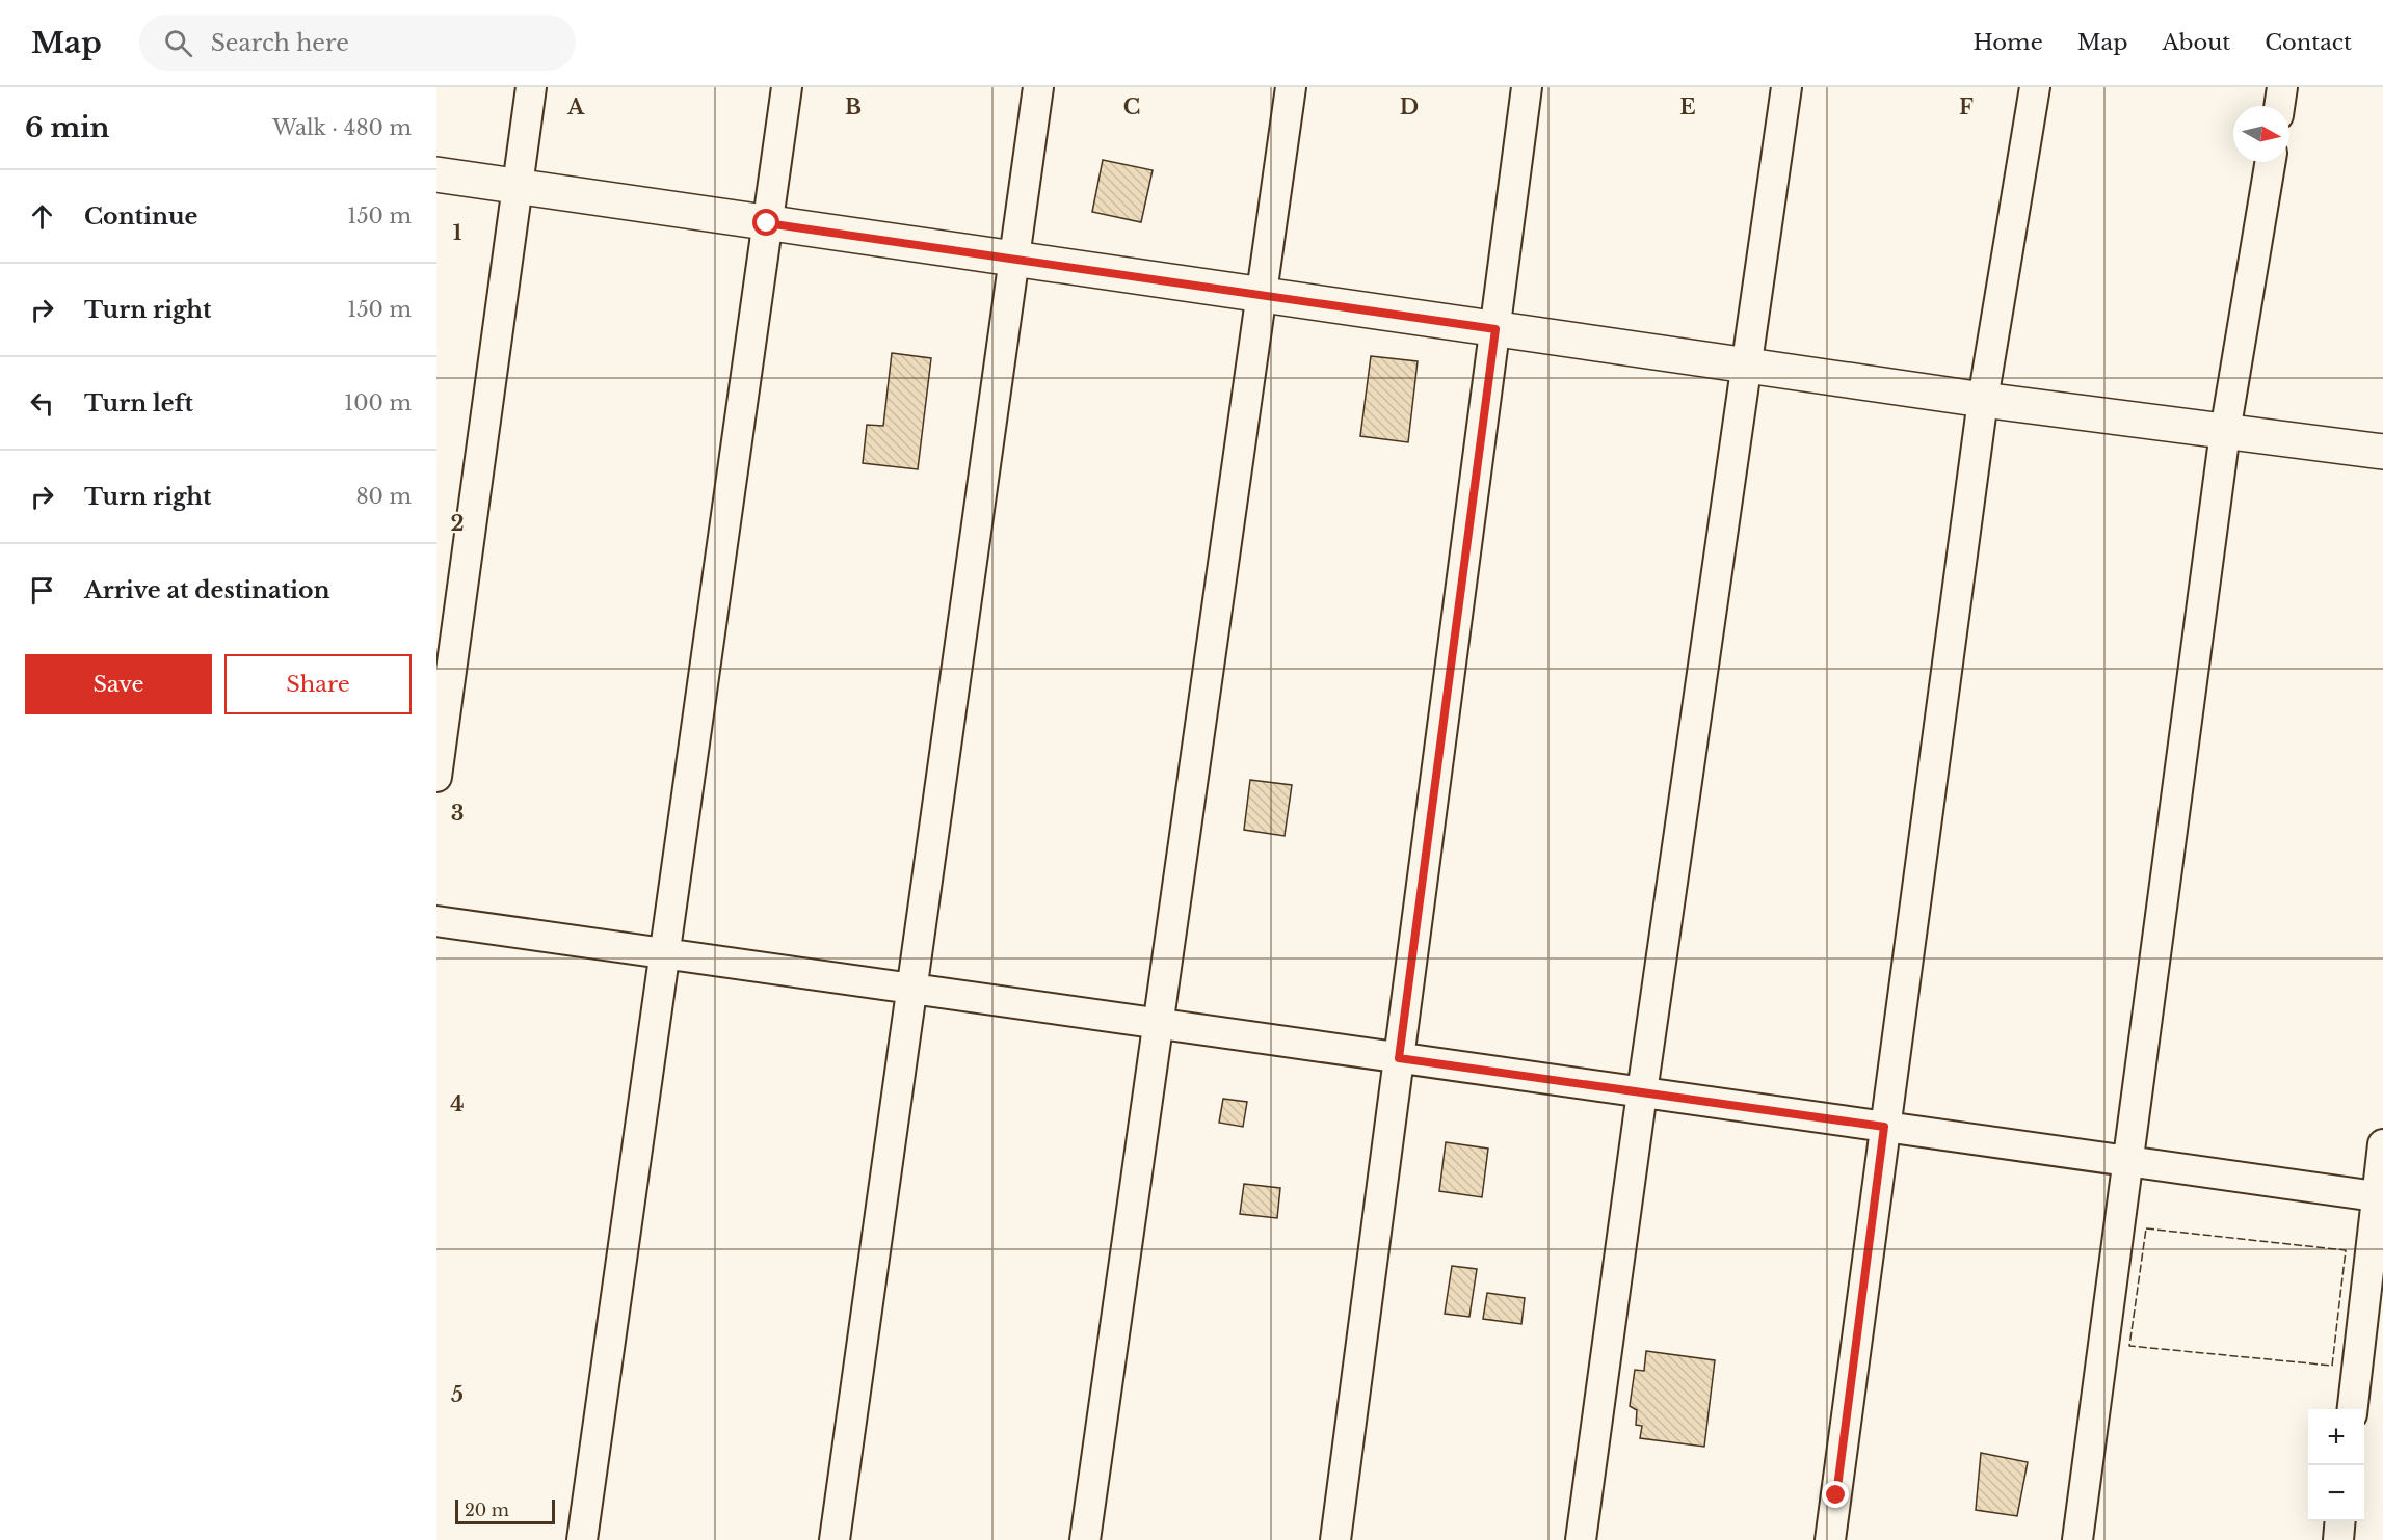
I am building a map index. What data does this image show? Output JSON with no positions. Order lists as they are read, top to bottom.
{
  "scale_bar": "20 m",
  "north": "right",
  "page": {
    "header": "Map",
    "search": "Search here",
    "nav": [
      "Home",
      "Map",
      "About",
      "Contact"
    ],
    "heading": ["6 min", "Walk · 480 m"],
    "list": [
      ["Continue", "150 m"],
      ["Turn right", "150 m"],
      ["Turn left", "100 m"],
      ["Turn right", "80 m"],
      "Arrive at destination"
    ],
    "buttons": ["Save", "Share"],
    "map_buttons": ["+", "−"],
    "scale": "20 m"
  },
  "grid": {
    "columns": [
      "A",
      "B",
      "C",
      "D",
      "E",
      "F"
    ],
    "rows": [
      "1",
      "2",
      "3",
      "4",
      "5"
    ]
  }
}
